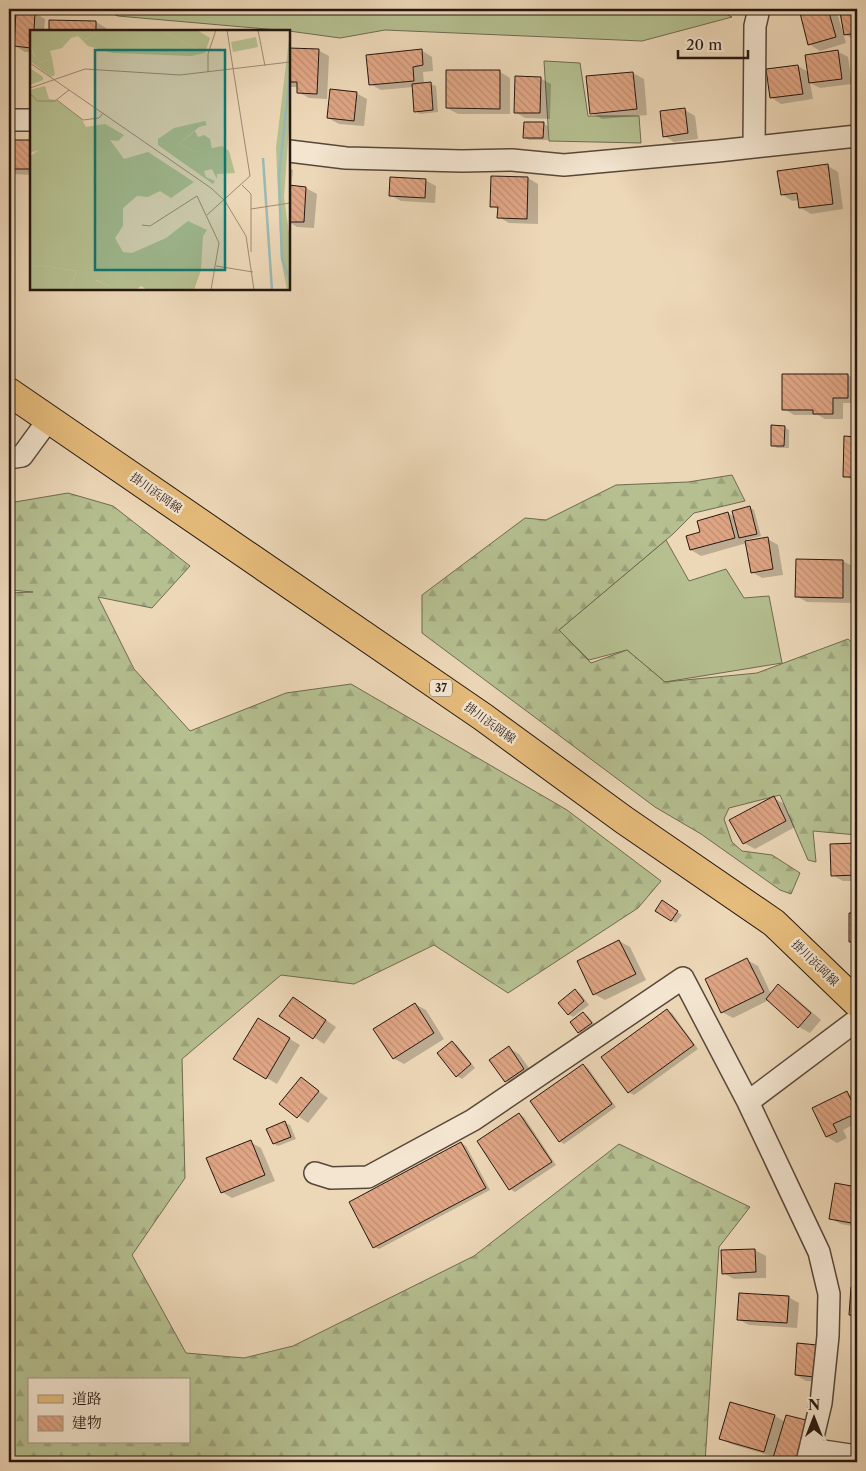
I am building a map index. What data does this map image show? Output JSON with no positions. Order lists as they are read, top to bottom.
{
  "streets": {
    "main road": ["掛川浜岡線", "37"]
  },
  "legend": ["道路", "建物"],
  "scale_bar": "20 m",
  "north": "top"
}
